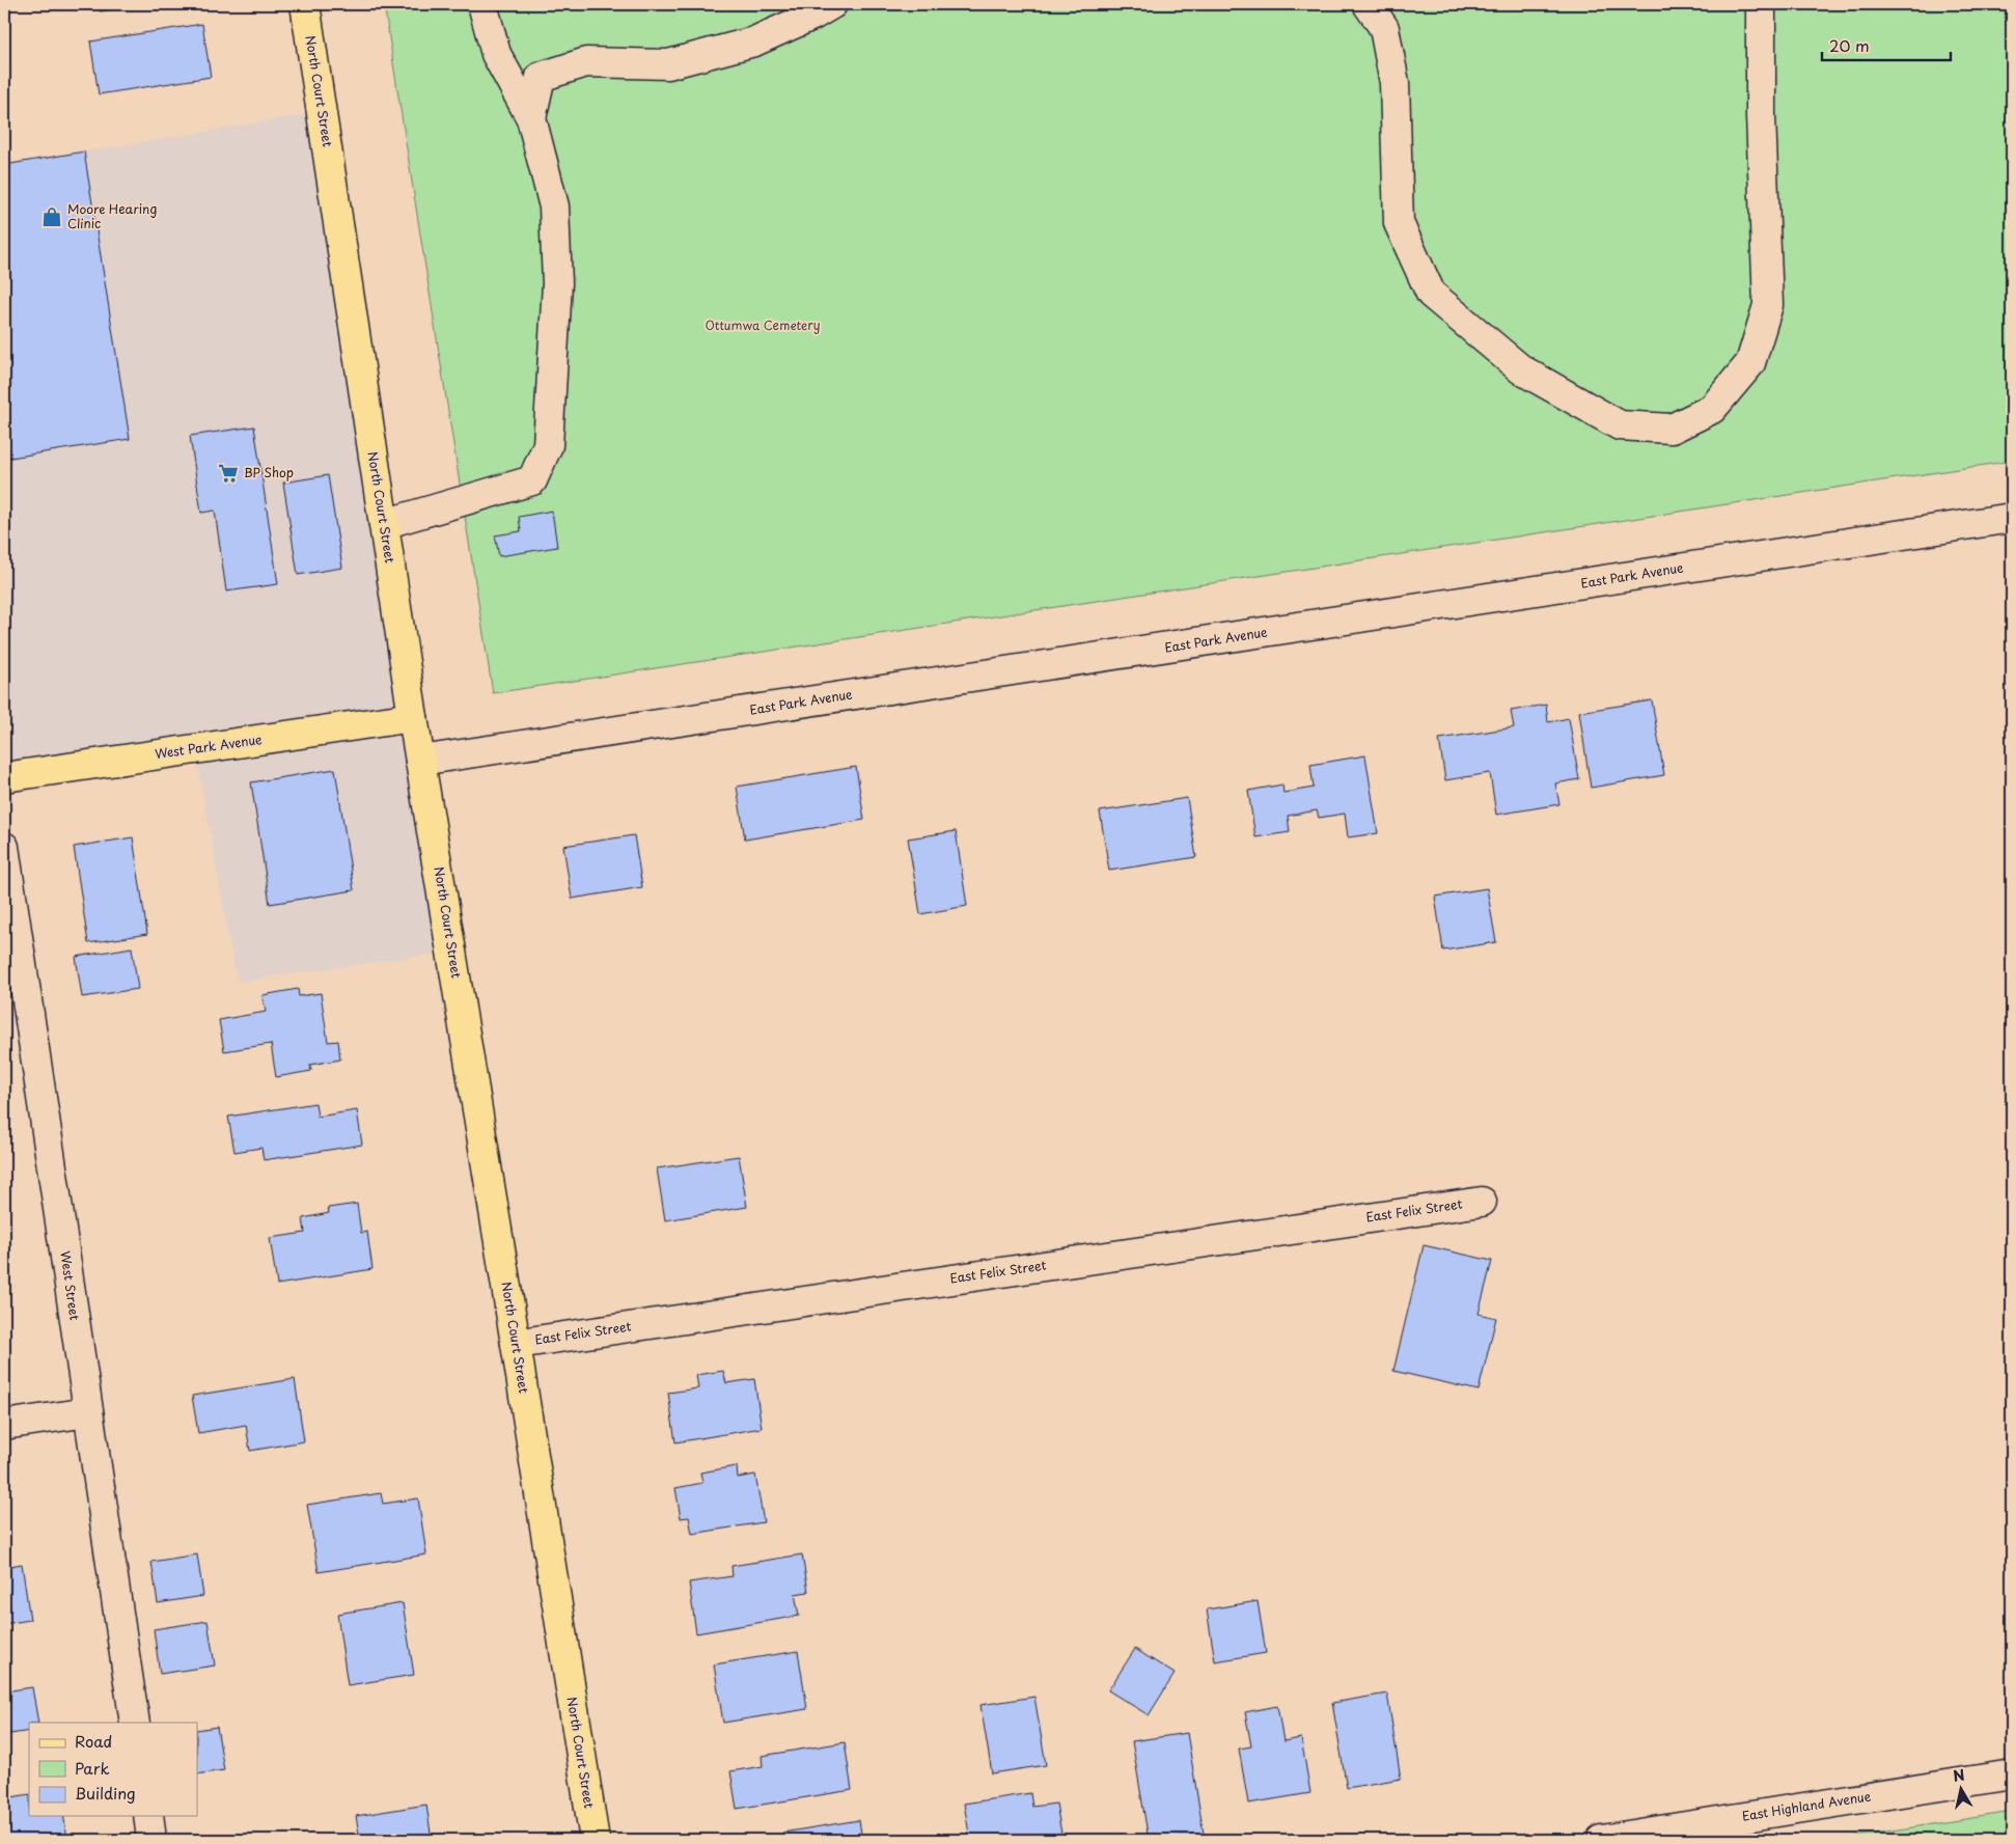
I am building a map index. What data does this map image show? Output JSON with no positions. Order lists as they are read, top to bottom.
{
  "streets": {
    "main road": ["North Court Street", "West Park Avenue"],
    "street": [
      "East Park Avenue",
      "East Felix Street",
      "West Street",
      "East Highland Avenue"
    ]
  },
  "crossings": [
    ["North Court Street", "East Park Avenue"],
    ["North Court Street", "West Park Avenue"],
    ["North Court Street", "East Felix Street"]
  ],
  "parks": ["Ottumwa Cemetery"],
  "places": {
    "shop": ["Moore Hearing Clinic"],
    "supermarket": ["BP Shop"]
  },
  "legend": ["Road", "Park", "Building"],
  "scale_bar": "20 m",
  "north": "top"
}
